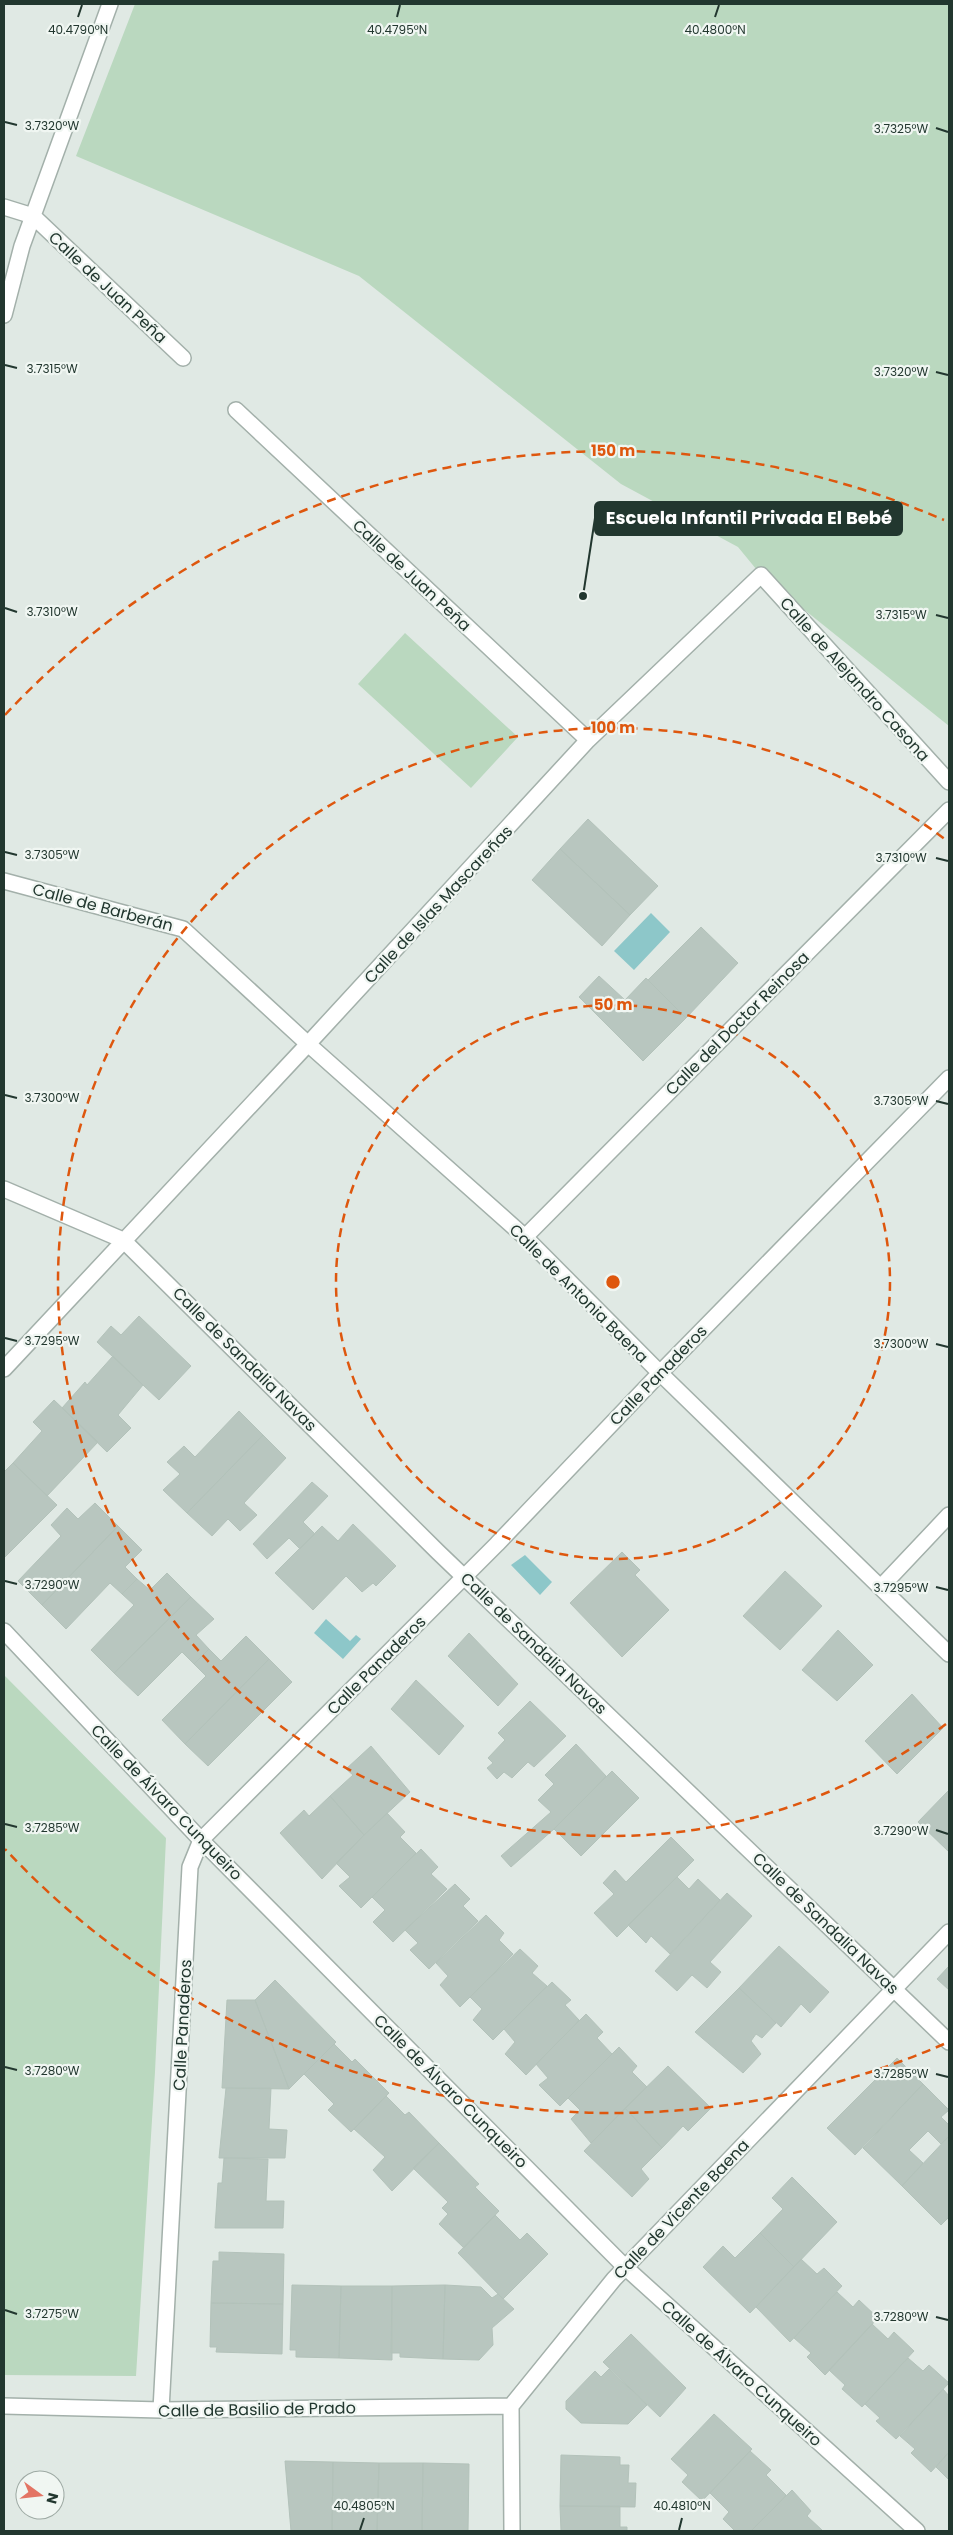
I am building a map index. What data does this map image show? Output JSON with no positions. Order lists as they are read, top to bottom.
{
  "streets": {
    "street": [
      "Calle de Juan Peña",
      "Calle de Alejandro Casona",
      "Calle de Islas Mascareñas",
      "Calle de Barberán",
      "Calle del Doctor Reinosa",
      "Calle de Antonia Baena",
      "Calle de Sandalia Navas",
      "Calle Panaderos",
      "Calle de Álvaro Cunqueiro",
      "Calle de Vicente Baena",
      "Calle de Basilio de Prado"
    ]
  },
  "crossings": [
    ["Calle de Juan Peña", "Calle de Islas Mascareñas"],
    ["Calle de Alejandro Casona", "Calle de Islas Mascareñas"],
    ["Calle de Islas Mascareñas", "Calle de Barberán"],
    ["Calle de Islas Mascareñas", "Calle de Antonia Baena"],
    ["Calle de Islas Mascareñas", "Calle de Sandalia Navas"],
    ["Calle de Barberán", "Calle de Antonia Baena"],
    ["Calle del Doctor Reinosa", "Calle de Antonia Baena"],
    ["Calle de Antonia Baena", "Calle Panaderos"],
    ["Calle de Sandalia Navas", "Calle Panaderos"],
    ["Calle de Sandalia Navas", "Calle de Vicente Baena"],
    ["Calle Panaderos", "Calle de Álvaro Cunqueiro"],
    ["Calle Panaderos", "Calle de Basilio de Prado"],
    ["Calle de Álvaro Cunqueiro", "Calle de Vicente Baena"],
    ["Calle de Vicente Baena", "Calle de Basilio de Prado"]
  ],
  "places": ["Escuela Infantil Privada El Bebé"],
  "north": "right",
  "coordinates": [
    "40.4790°N",
    "40.4795°N",
    "40.4800°N",
    "3.7320°W",
    "3.7325°W",
    "3.7315°W",
    "3.7310°W",
    "3.7305°W",
    "3.7300°W",
    "3.7295°W",
    "3.7290°W",
    "3.7285°W",
    "3.7280°W",
    "3.7275°W",
    "40.4805°N",
    "40.4810°N"
  ],
  "rings": ["150 m", "100 m", "50 m"]
}
